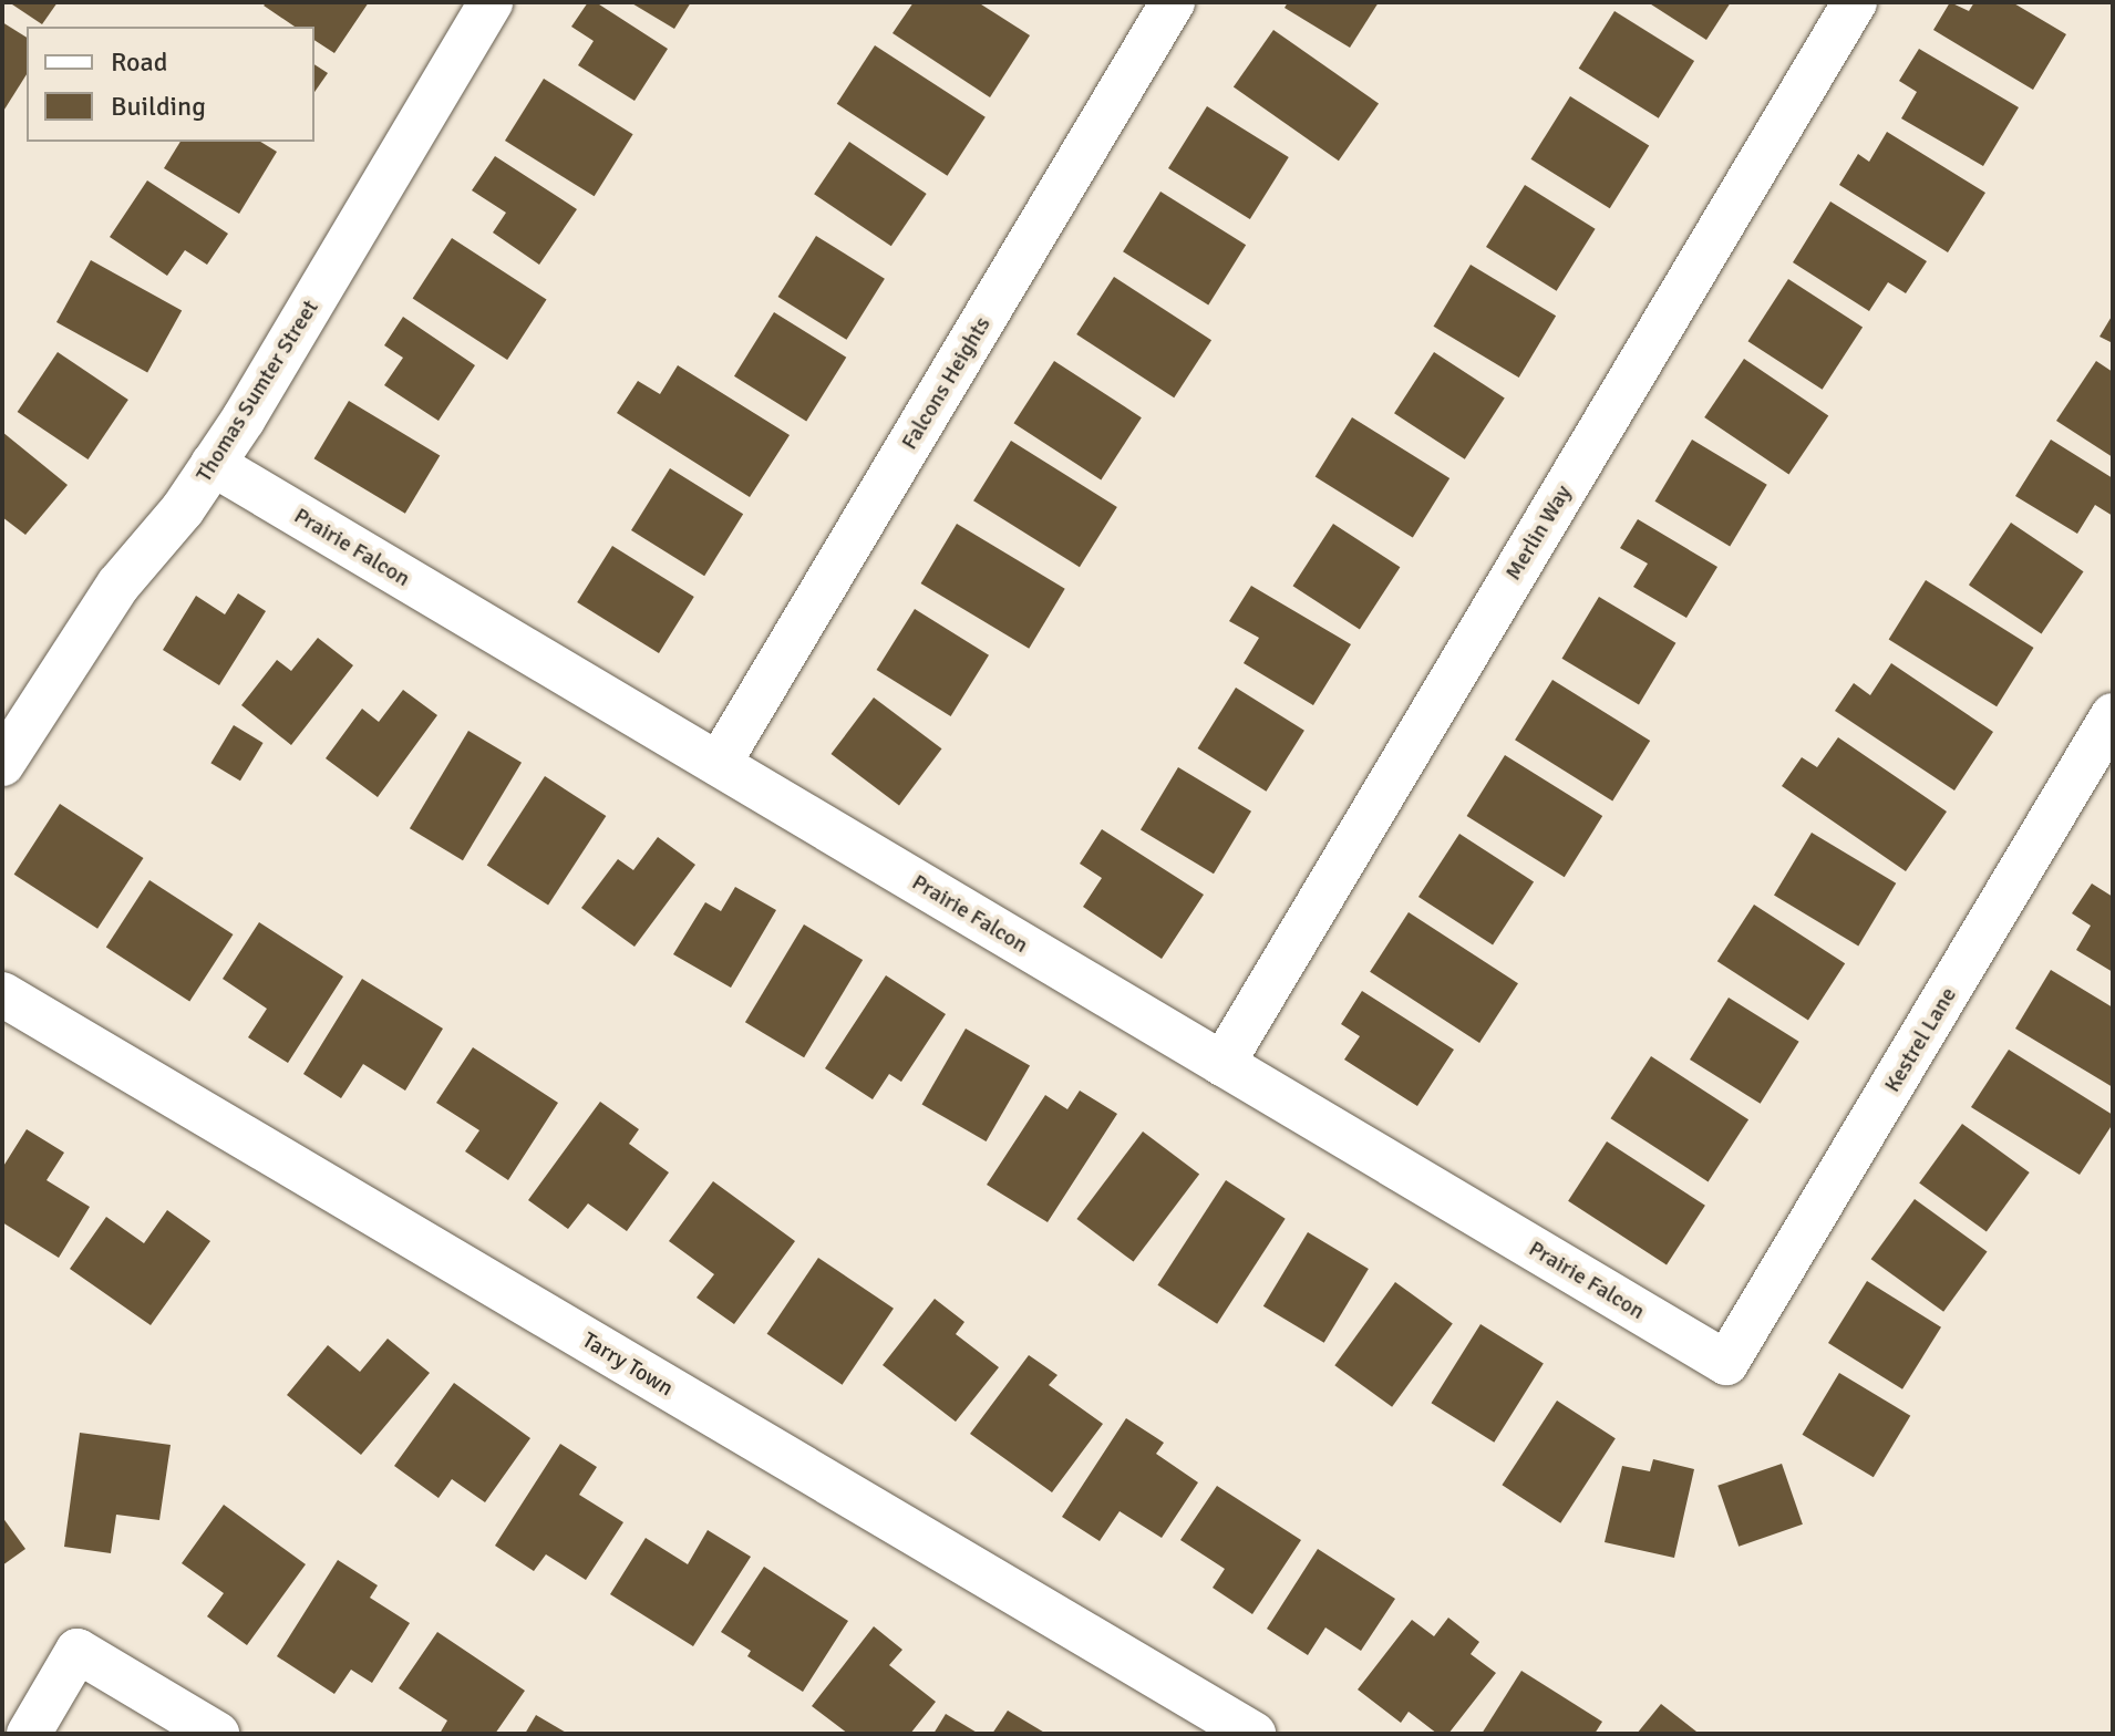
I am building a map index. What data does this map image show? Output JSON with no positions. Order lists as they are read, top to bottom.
{
  "streets": {
    "street": [
      "Falcons Heights",
      "Thomas Sumter Street",
      "Merlin Way",
      "Prairie Falcon",
      "Kestrel Lane",
      "Tarry Town"
    ]
  },
  "crossings": [
    ["Falcons Heights", "Prairie Falcon"],
    ["Thomas Sumter Street", "Prairie Falcon"],
    ["Merlin Way", "Prairie Falcon"],
    ["Prairie Falcon", "Kestrel Lane"]
  ],
  "legend": ["Road", "Building"]
}
